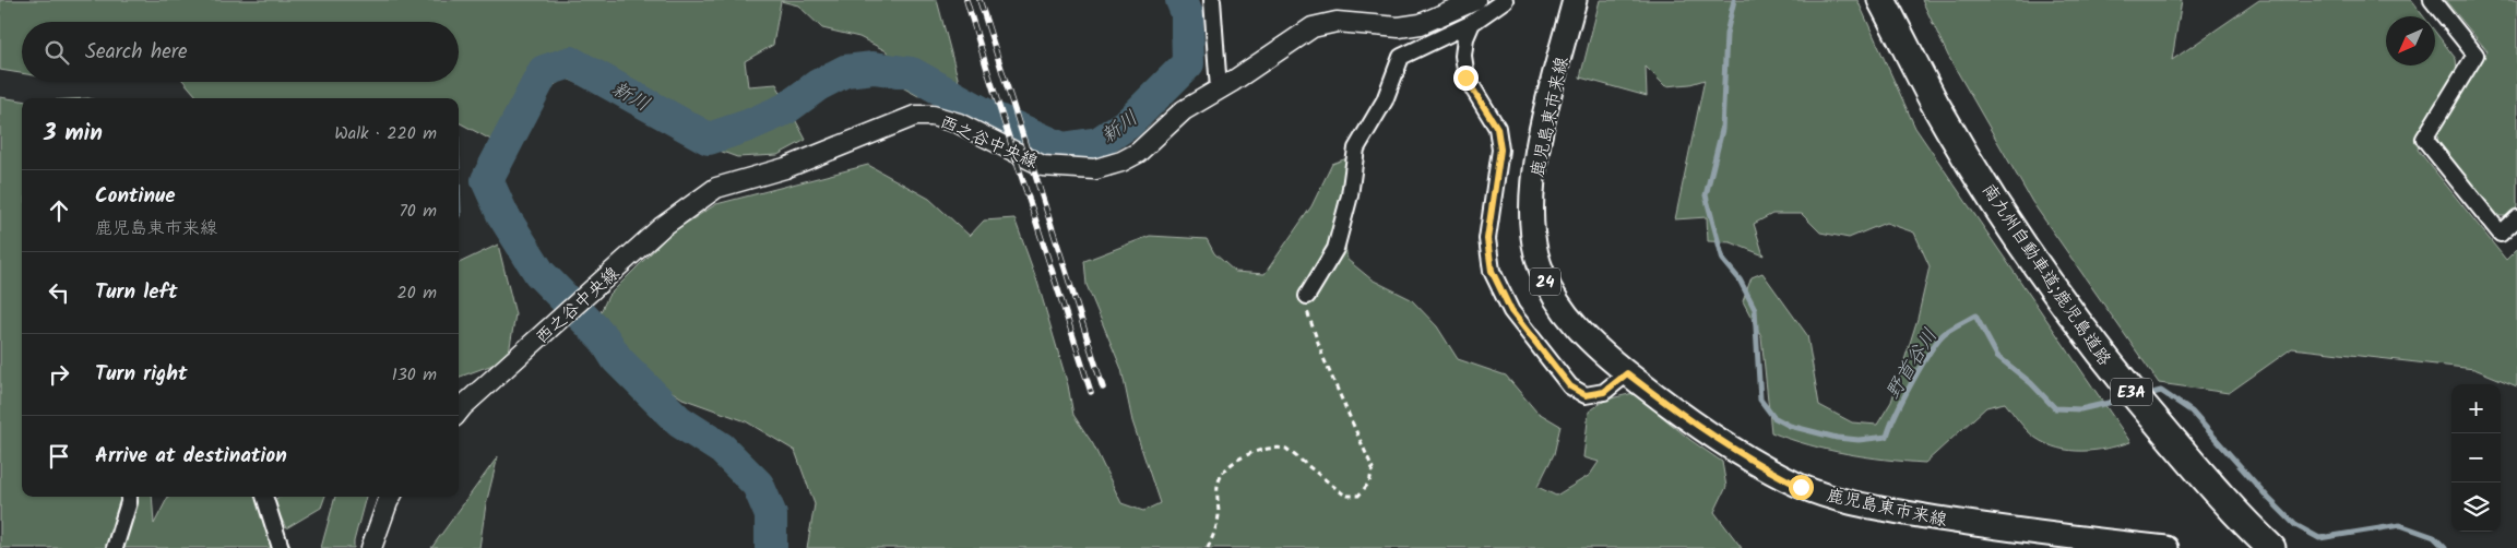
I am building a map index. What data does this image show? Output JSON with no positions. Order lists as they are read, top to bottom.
{
  "streets": {
    "highway": ["南九州自動車道;鹿児島道路", "E3A"],
    "main road": ["鹿児島東市来線", "24"],
    "street": ["西之谷中央線"]
  },
  "water": ["新川", "野首谷川"],
  "north": "bottom left",
  "page": {
    "search": "Search here",
    "heading": ["3 min", "Walk · 220 m"],
    "list": [
      ["Continue", "鹿児島東市来線", "70 m"],
      ["Turn left", "20 m"],
      ["Turn right", "130 m"],
      "Arrive at destination"
    ],
    "map_buttons": ["+", "−"]
  }
}
